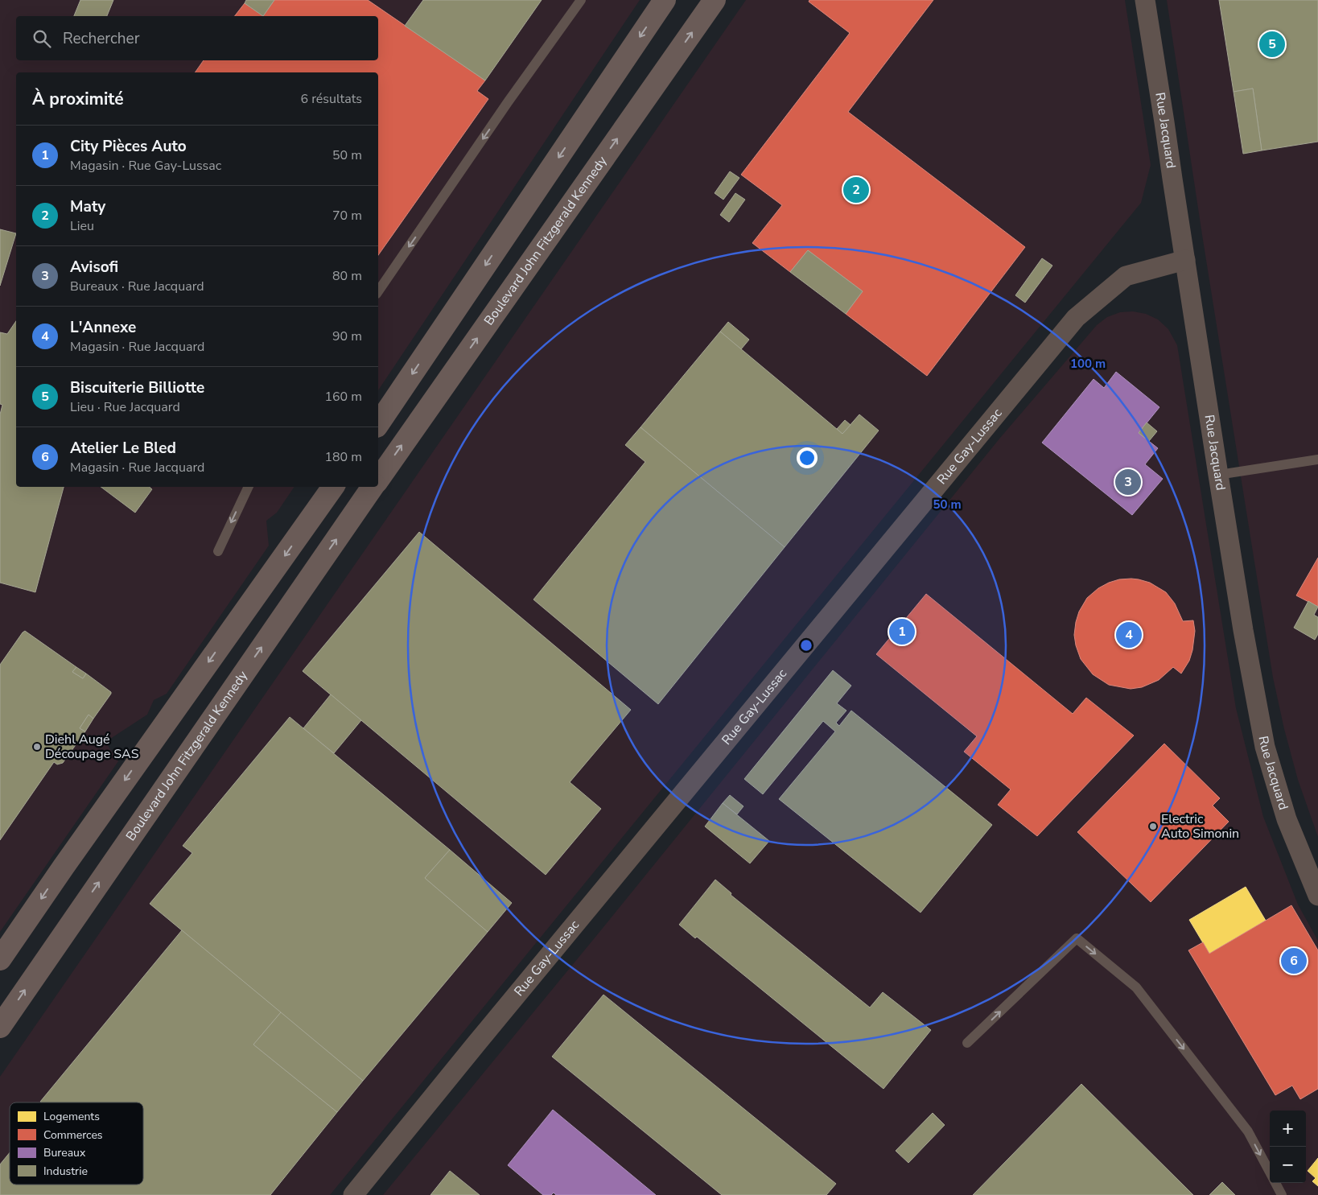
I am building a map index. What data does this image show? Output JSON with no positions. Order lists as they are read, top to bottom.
{
  "streets": {
    "main road": ["Boulevard John Fitzgerald Kennedy"],
    "street": ["Rue Jacquard", "Rue Gay-Lussac"]
  },
  "crossings": [
    ["Rue Jacquard", "Rue Gay-Lussac"]
  ],
  "places": ["Diehl Augé Découpage SAS", "Electric Auto Simonin"],
  "legend": [
    "Logements",
    "Commerces",
    "Bureaux",
    "Industrie"
  ],
  "page": {
    "search": "Rechercher",
    "pins": [
      "5",
      "2",
      "3",
      "1",
      "4",
      "6"
    ],
    "heading": ["À proximité", "6 résultats"],
    "list": [
      {
        "mark": "1",
        "name": "City Pièces Auto",
        "note": "Magasin · Rue Gay-Lussac",
        "value": "50 m"
      },
      {
        "mark": "2",
        "name": "Maty",
        "note": "Lieu",
        "value": "70 m"
      },
      {
        "mark": "3",
        "name": "Avisofi",
        "note": "Bureaux · Rue Jacquard",
        "value": "80 m"
      },
      {
        "mark": "4",
        "name": "L'Annexe",
        "note": "Magasin · Rue Jacquard",
        "value": "90 m"
      },
      {
        "mark": "5",
        "name": "Biscuiterie Billiotte",
        "note": "Lieu · Rue Jacquard",
        "value": "160 m"
      },
      {
        "mark": "6",
        "name": "Atelier Le Bled",
        "note": "Magasin · Rue Jacquard",
        "value": "180 m"
      }
    ],
    "map_buttons": ["+", "−"]
  },
  "rings": ["100 m", "50 m"]
}
